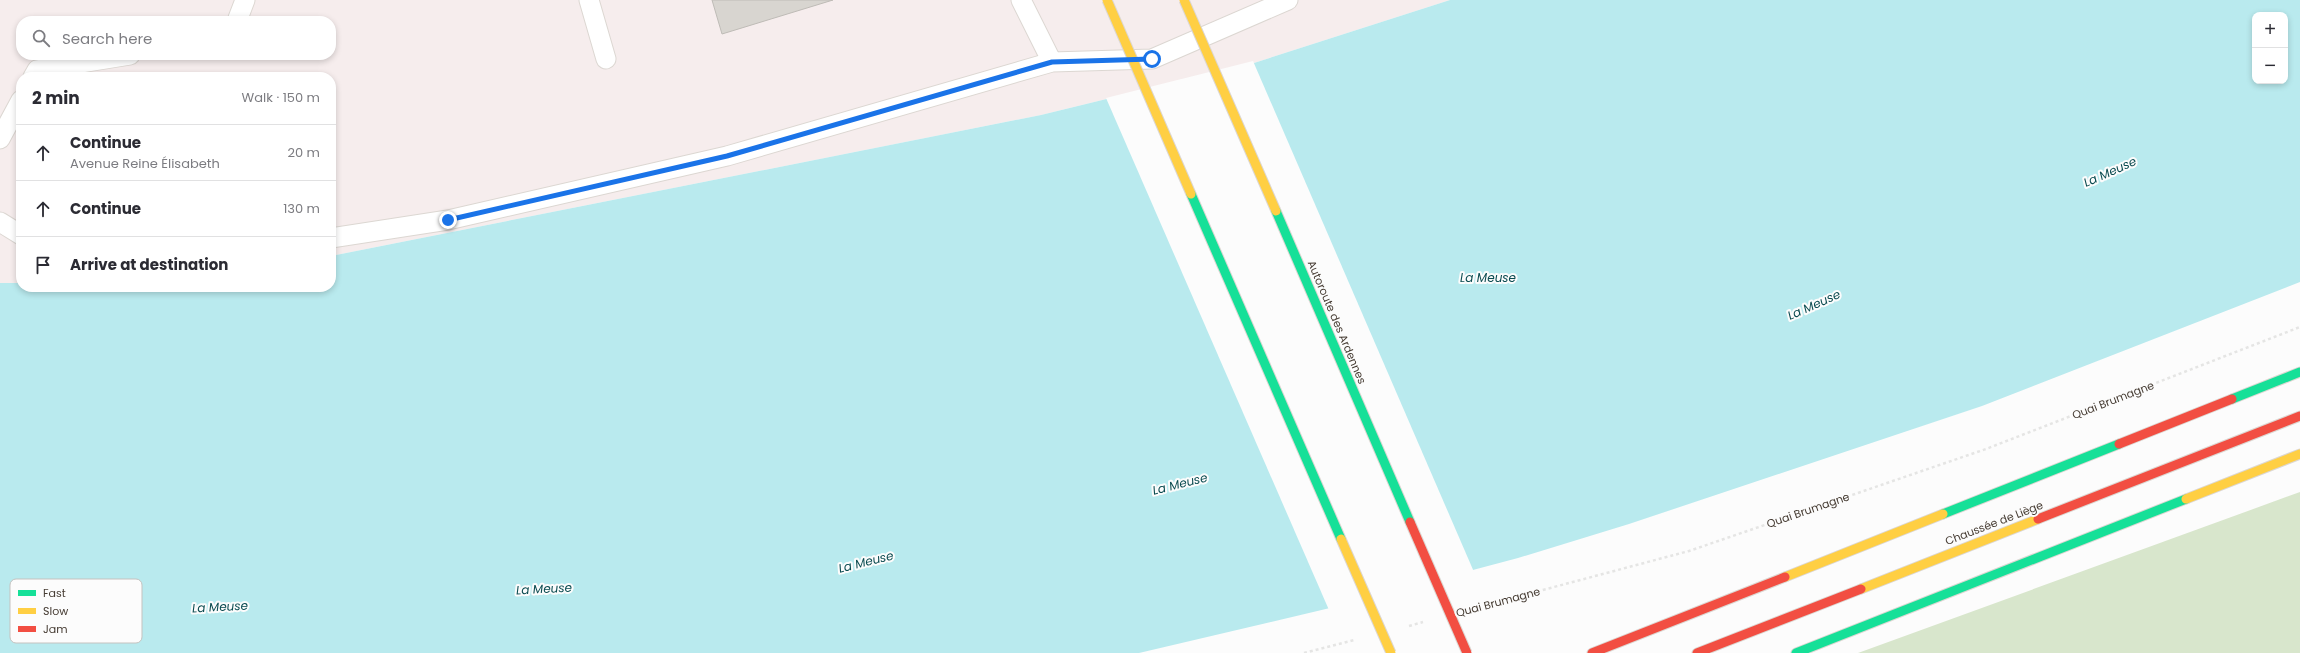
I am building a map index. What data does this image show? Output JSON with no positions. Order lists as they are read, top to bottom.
{
  "streets": {
    "main road": ["Autoroute des Ardennes", "Chaussée de Liège"],
    "path": ["Quai Brumagne"]
  },
  "water": ["La Meuse"],
  "legend": ["Fast", "Slow", "Jam"],
  "page": {
    "map_buttons": ["+", "−"],
    "search": "Search here",
    "heading": ["2 min", "Walk · 150 m"],
    "list": [
      ["Continue", "Avenue Reine Élisabeth", "20 m"],
      ["Continue", "130 m"],
      "Arrive at destination"
    ]
  }
}
